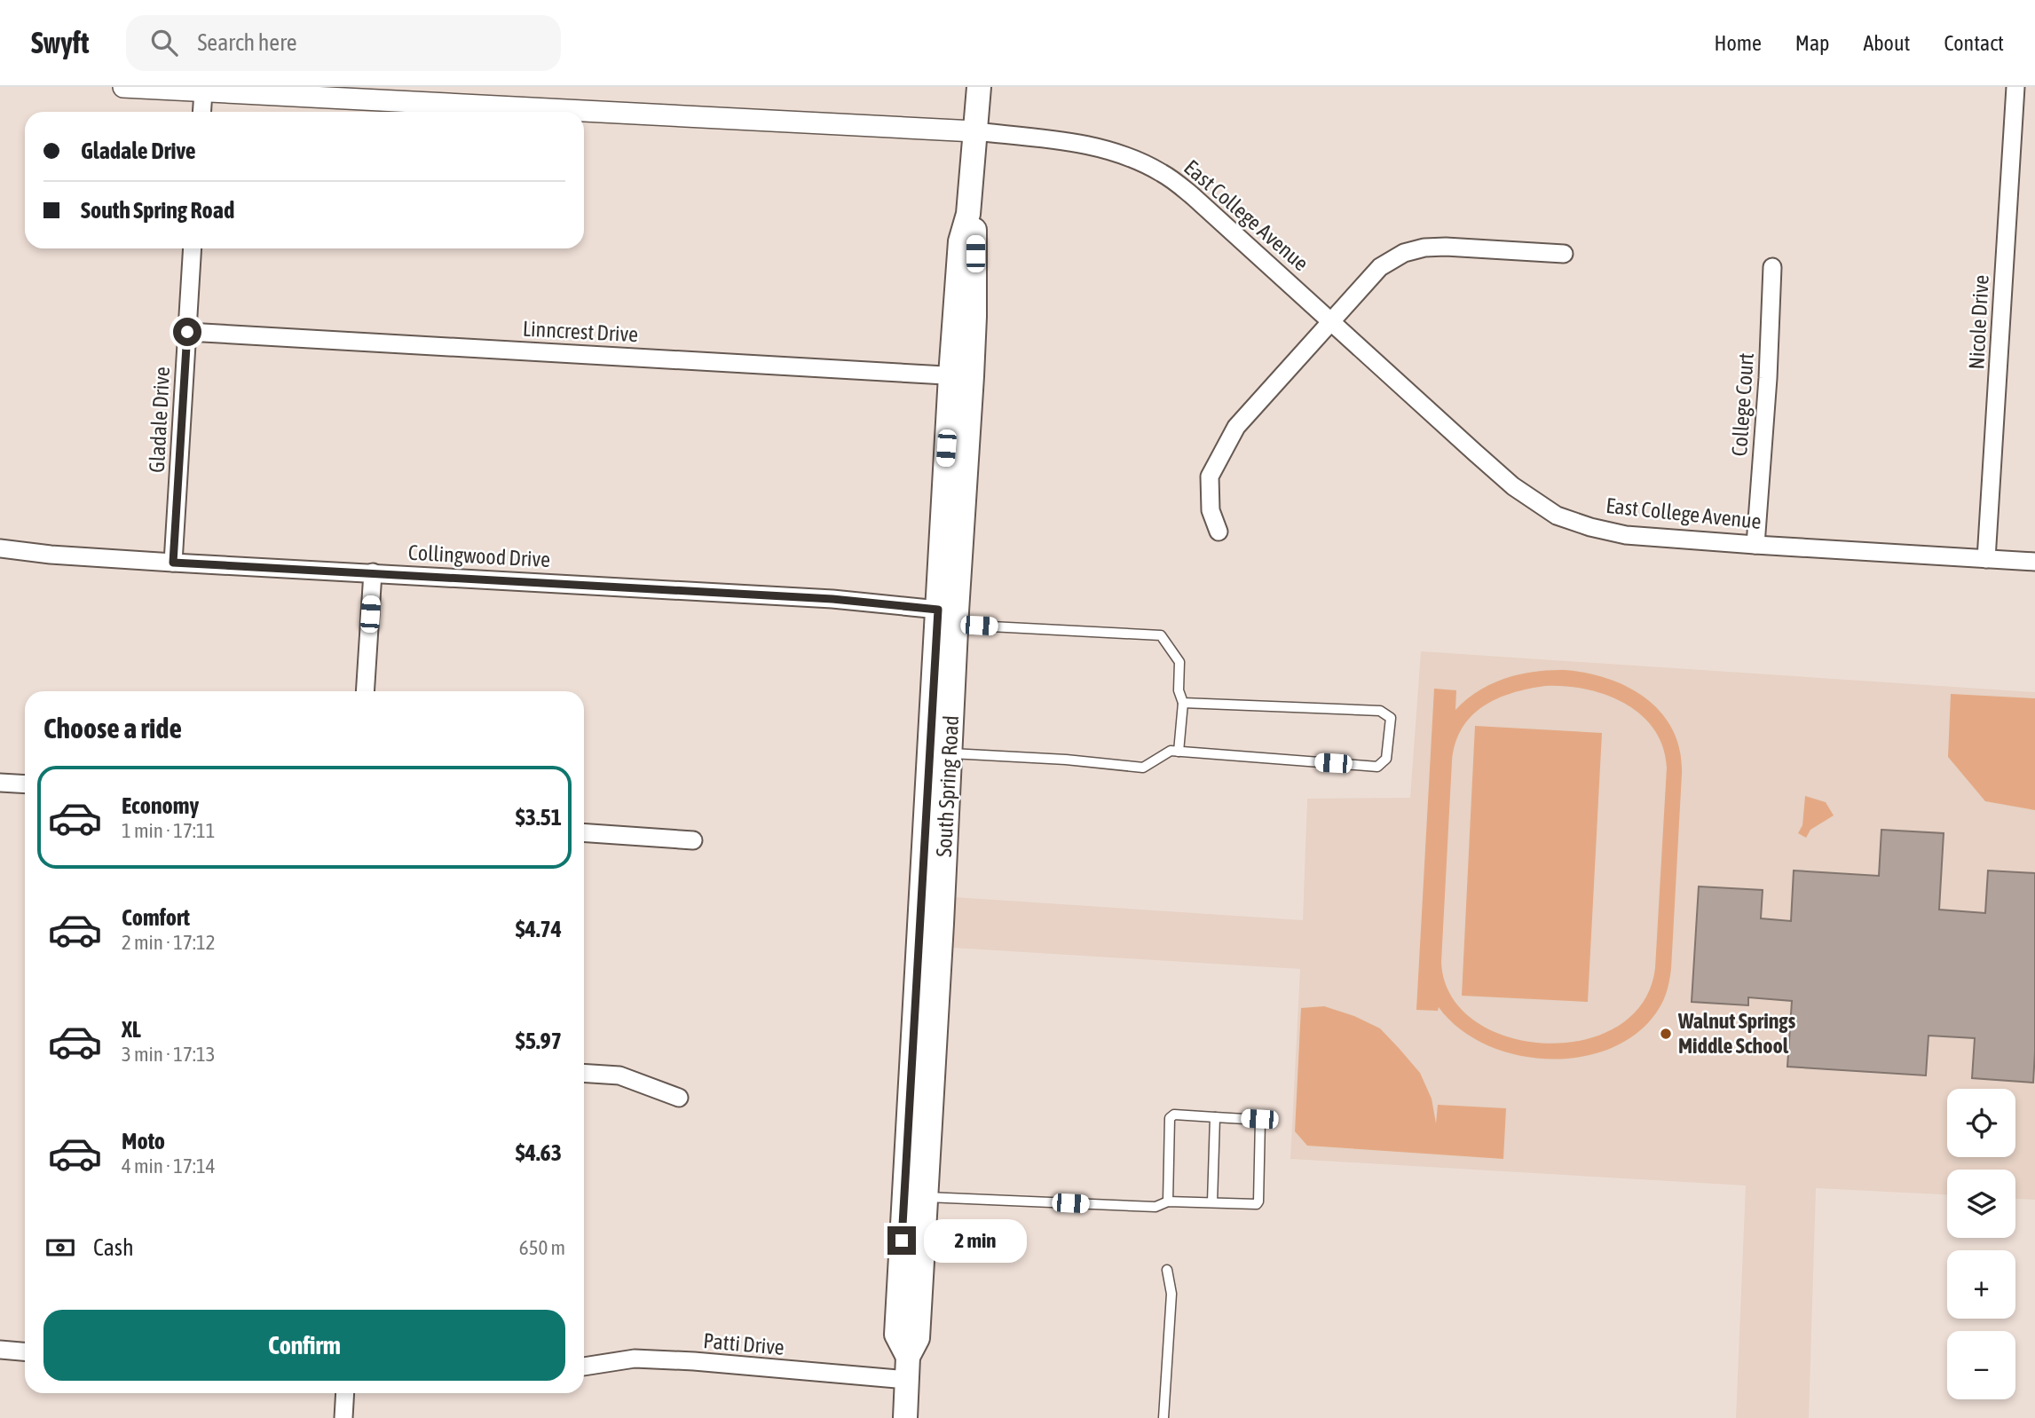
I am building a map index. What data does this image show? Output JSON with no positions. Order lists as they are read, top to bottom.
{
  "streets": {
    "main road": ["South Spring Road"],
    "street": [
      "East College Avenue",
      "Nicole Drive",
      "Linncrest Drive",
      "College Court",
      "Gladale Drive",
      "Collingwood Drive",
      "Patti Drive"
    ]
  },
  "crossings": [
    ["East College Avenue", "Nicole Drive"],
    ["East College Avenue", "College Court"],
    ["East College Avenue", "South Spring Road"],
    ["Linncrest Drive", "Gladale Drive"],
    ["Linncrest Drive", "South Spring Road"],
    ["Gladale Drive", "Collingwood Drive"],
    ["Collingwood Drive", "South Spring Road"],
    ["South Spring Road", "Patti Drive"]
  ],
  "places": ["Walnut Springs Middle School"],
  "page": {
    "header": "Swyft",
    "search": "Search here",
    "nav": [
      "Home",
      "Map",
      "About",
      "Contact"
    ],
    "banner": ["Gladale Drive", "South Spring Road"],
    "heading": "Choose a ride",
    "list": [
      {
        "name": "Economy",
        "note": "1 min · 17:11",
        "value": "$3.51"
      },
      {
        "name": "Comfort",
        "note": "2 min · 17:12",
        "value": "$4.74"
      },
      {
        "name": "XL",
        "note": "3 min · 17:13",
        "value": "$5.97"
      },
      {
        "name": "Moto",
        "note": "4 min · 17:14",
        "value": "$4.63"
      }
    ],
    "map_buttons": ["+", "−"],
    "pay": ["Cash", "650 m"],
    "bubble": "2 min",
    "buttons": "Confirm"
  }
}
